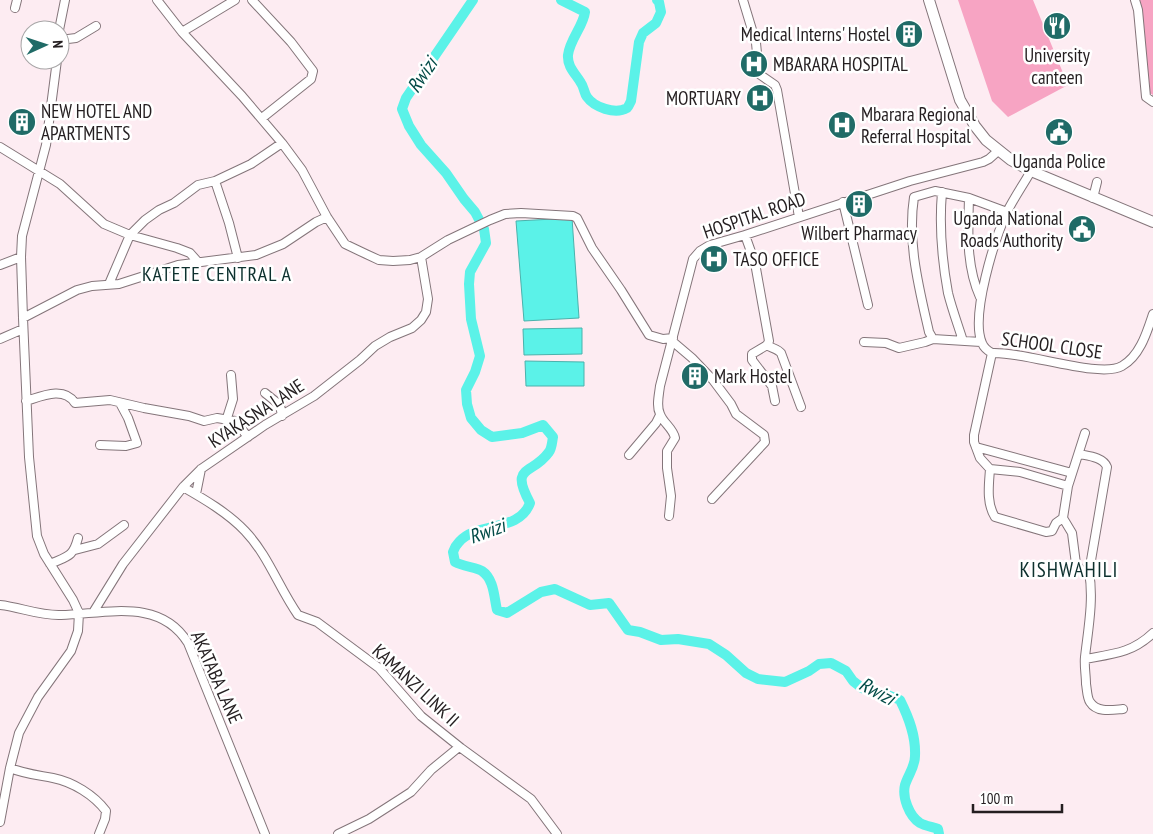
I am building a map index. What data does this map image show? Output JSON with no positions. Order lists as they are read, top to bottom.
{
  "streets": {
    "street": [
      "HOSPITAL ROAD",
      "SCHOOL CLOSE",
      "KYAKASNA LANE",
      "AKATABA LANE",
      "KAMANZI LINK II"
    ]
  },
  "crossings": [
    ["KYAKASNA LANE", "AKATABA LANE"],
    ["KYAKASNA LANE", "KAMANZI LINK II"]
  ],
  "districts": ["KATETE CENTRAL A", "KISHWAHILI"],
  "water": ["Rwizi"],
  "places": {
    "restaurant": ["University canteen"],
    "building": [
      "Medical Interns' Hostel",
      "NEW HOTEL AND APARTMENTS",
      "Wilbert Pharmacy",
      "Mark Hostel"
    ],
    "hospital": [
      "MBARARA HOSPITAL",
      "MORTUARY",
      "Mbarara Regional Referral Hospital",
      "TASO OFFICE"
    ],
    "public building": ["Uganda Police", "Uganda National Roads Authority"]
  },
  "scale_bar": "100 m",
  "north": "right"
}
